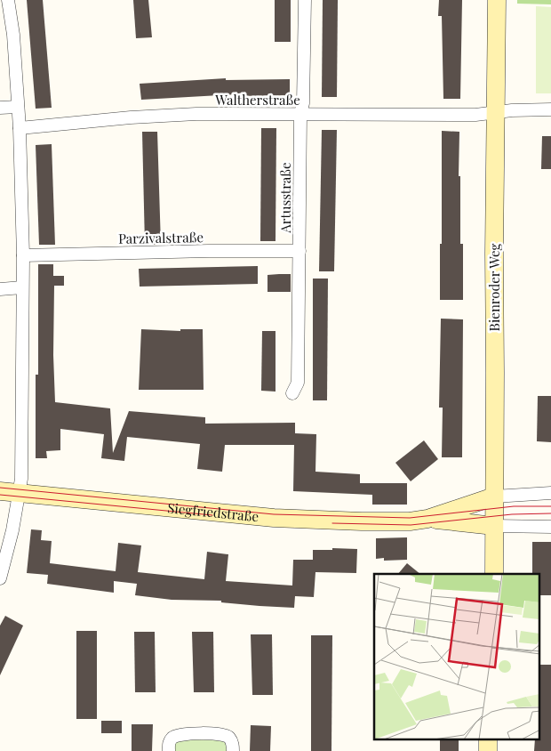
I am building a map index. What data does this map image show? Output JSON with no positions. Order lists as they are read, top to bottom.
{
  "streets": {
    "main road": ["Bienroder Weg", "Siegfriedstraße"],
    "street": ["Waltherstraße", "Artusstraße", "Parzivalstraße"]
  },
  "crossings": [
    ["Waltherstraße", "Artusstraße"],
    ["Waltherstraße", "Bienroder Weg"],
    ["Artusstraße", "Parzivalstraße"],
    ["Bienroder Weg", "Siegfriedstraße"]
  ]
}
